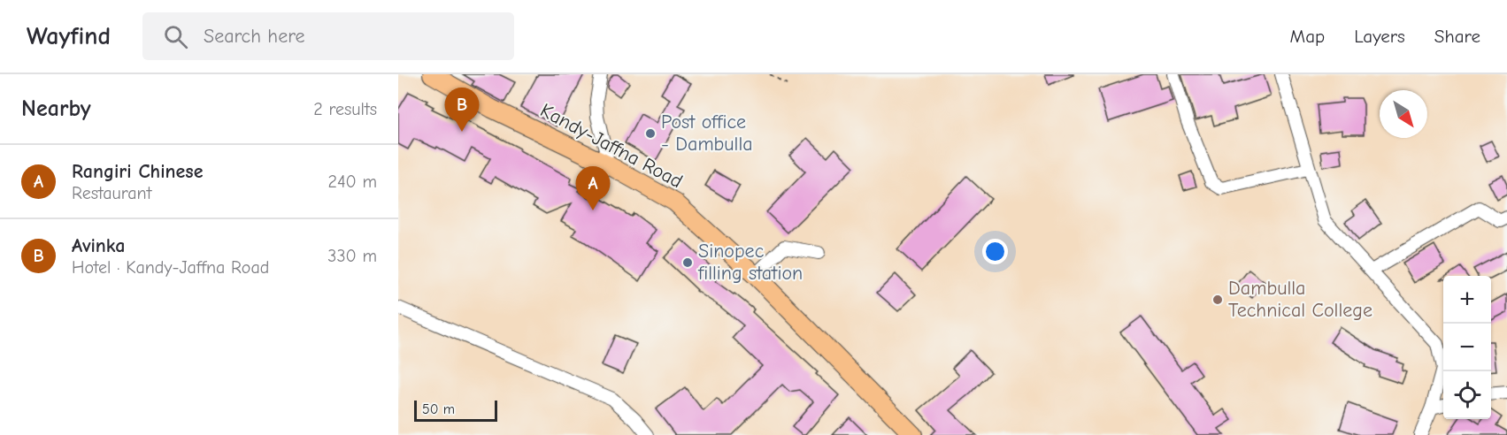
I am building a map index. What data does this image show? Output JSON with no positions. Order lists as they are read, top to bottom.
{
  "streets": {
    "highway": ["Kandy-Jaffna Road"]
  },
  "places": ["Post office - Dambulla", "Sinopec filling station", "Dambulla Technical College"],
  "scale_bar": "50 m",
  "north": "bottom right",
  "page": {
    "header": "Wayfind",
    "search": "Search here",
    "nav": ["Map", "Layers", "Share"],
    "heading": ["Nearby", "2 results"],
    "pins": ["B", "A"],
    "list": [
      {
        "mark": "A",
        "name": "Rangiri Chinese",
        "note": "Restaurant",
        "value": "240 m"
      },
      {
        "mark": "B",
        "name": "Avinka",
        "note": "Hotel · Kandy-Jaffna Road",
        "value": "330 m"
      }
    ],
    "map_buttons": ["+", "−"],
    "scale": "50 m"
  }
}
